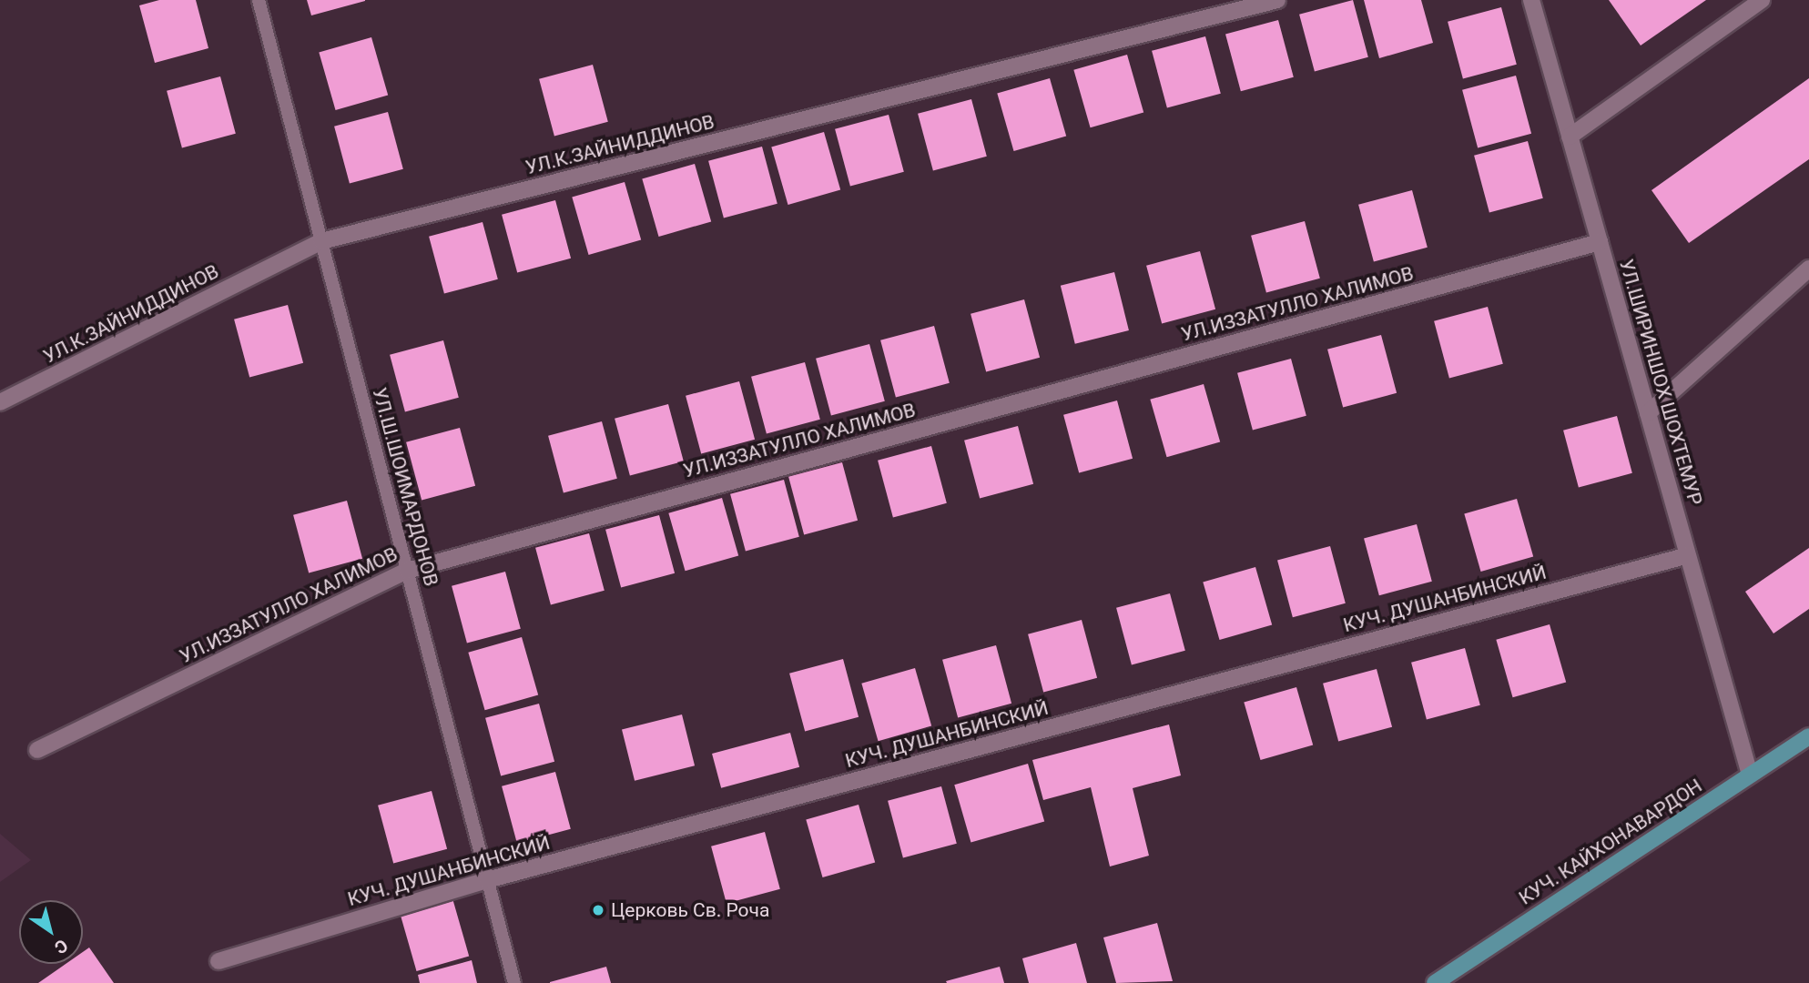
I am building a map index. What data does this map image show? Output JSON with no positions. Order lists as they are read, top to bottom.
{
  "streets": {
    "main road": ["КУЧ. КАЙХОНАВАРДОН"],
    "street": [
      "УЛ.К.ЗАЙНИДДИНОВ",
      "УЛ.ИЗЗАТУЛЛО ХАЛИМОВ",
      "УЛ.ШИРИНШОХ ШОХТЕМУР",
      "КУЧ. ДУШАНБИНСКИЙ"
    ],
    "lane": ["УЛ.Ш.ШОИМАРДОНОВ"]
  },
  "crossings": [
    ["УЛ.К.ЗАЙНИДДИНОВ", "УЛ.Ш.ШОИМАРДОНОВ"],
    ["УЛ.ИЗЗАТУЛЛО ХАЛИМОВ", "УЛ.ШИРИНШОХ ШОХТЕМУР"],
    ["УЛ.ИЗЗАТУЛЛО ХАЛИМОВ", "УЛ.Ш.ШОИМАРДОНОВ"],
    ["УЛ.ШИРИНШОХ ШОХТЕМУР", "КУЧ. ДУШАНБИНСКИЙ"],
    ["УЛ.ШИРИНШОХ ШОХТЕМУР", "КУЧ. КАЙХОНАВАРДОН"],
    ["УЛ.Ш.ШОИМАРДОНОВ", "КУЧ. ДУШАНБИНСКИЙ"]
  ],
  "places": ["Церковь Св. Роча"],
  "north": "bottom right"
}
